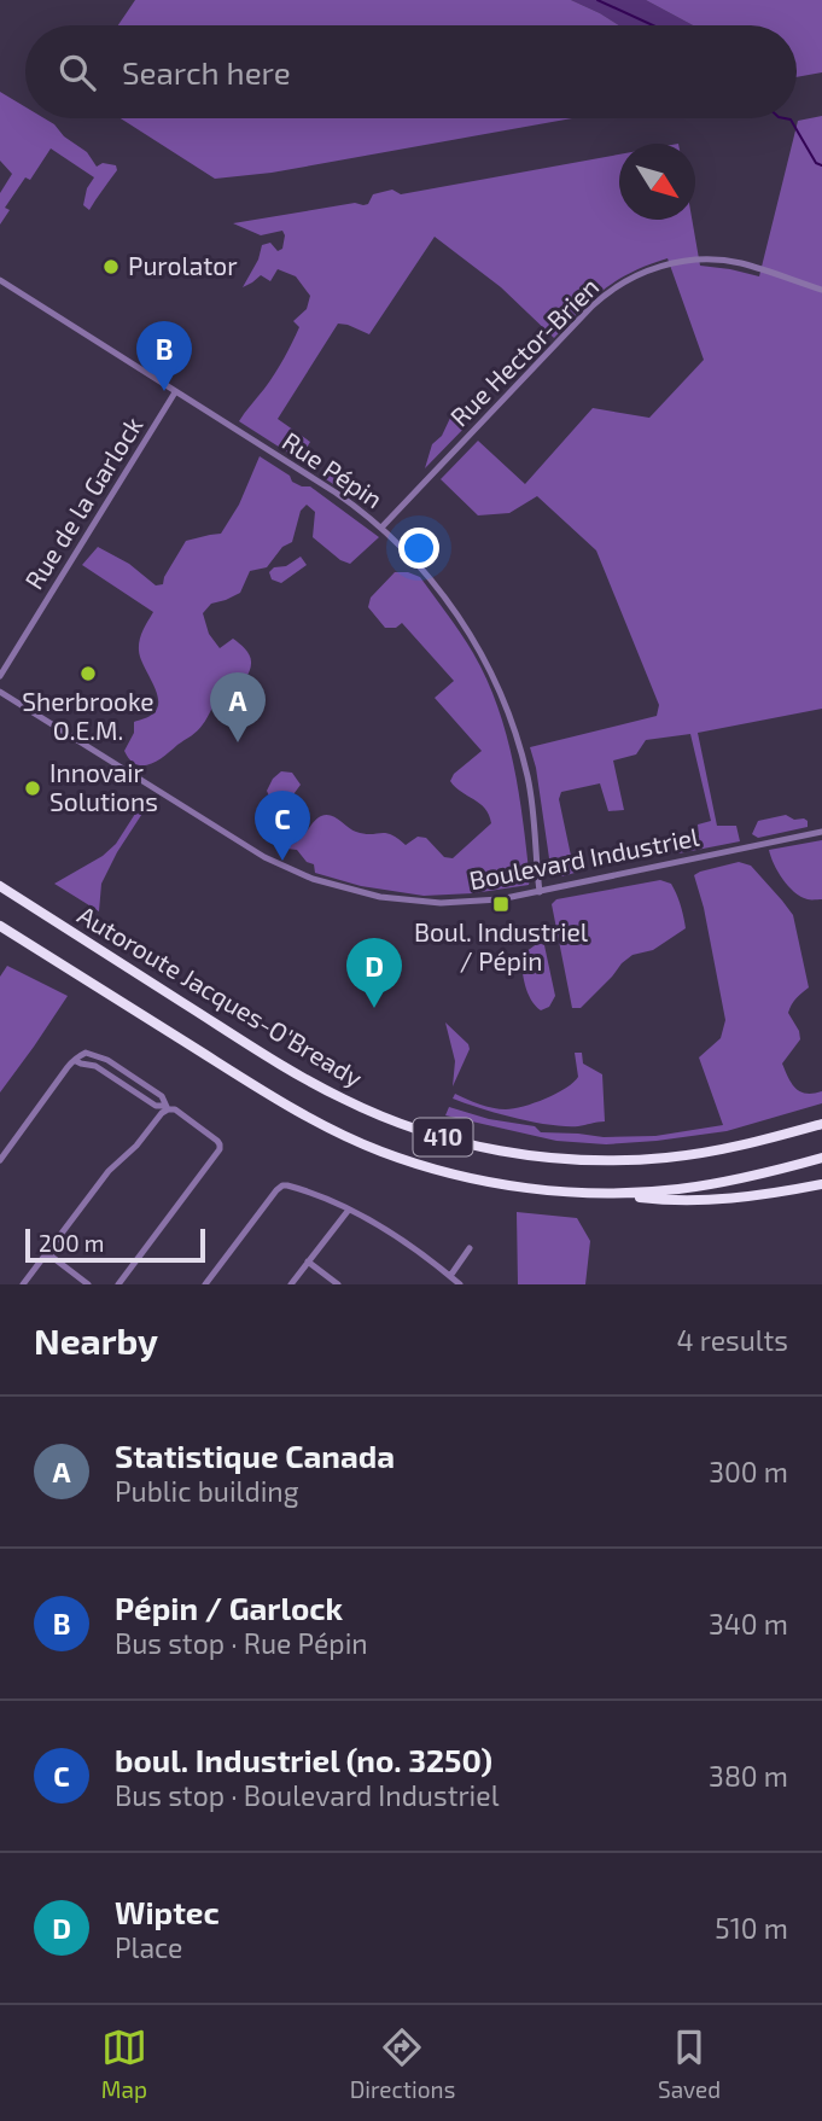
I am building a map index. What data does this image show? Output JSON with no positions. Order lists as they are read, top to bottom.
{
  "streets": {
    "highway": ["Autoroute Jacques-O'Bready", "410"],
    "street": [
      "Rue Hector-Brien",
      "Rue Pépin",
      "Rue de la Garlock",
      "Boulevard Industriel"
    ]
  },
  "crossings": [
    ["Rue Hector-Brien", "Rue Pépin"],
    ["Rue Pépin", "Rue de la Garlock"],
    ["Rue Pépin", "Boulevard Industriel"]
  ],
  "places": {
    "other": ["Purolator", "Sherbrooke O.E.M.", "Innovair Solutions"],
    "transit": ["Boul. Industriel / Pépin"]
  },
  "scale_bar": "200 m",
  "north": "bottom right",
  "page": {
    "search": "Search here",
    "pins": [
      "B",
      "A",
      "C",
      "D"
    ],
    "scale": "200 m",
    "heading": ["Nearby", "4 results"],
    "list": [
      {
        "mark": "A",
        "name": "Statistique Canada",
        "note": "Public building",
        "value": "300 m"
      },
      {
        "mark": "B",
        "name": "Pépin / Garlock",
        "note": "Bus stop · Rue Pépin",
        "value": "340 m"
      },
      {
        "mark": "C",
        "name": "boul. Industriel (no. 3250)",
        "note": "Bus stop · Boulevard Industriel",
        "value": "380 m"
      },
      {
        "mark": "D",
        "name": "Wiptec",
        "note": "Place",
        "value": "510 m"
      }
    ],
    "nav": ["Map", "Directions", "Saved"]
  }
}
